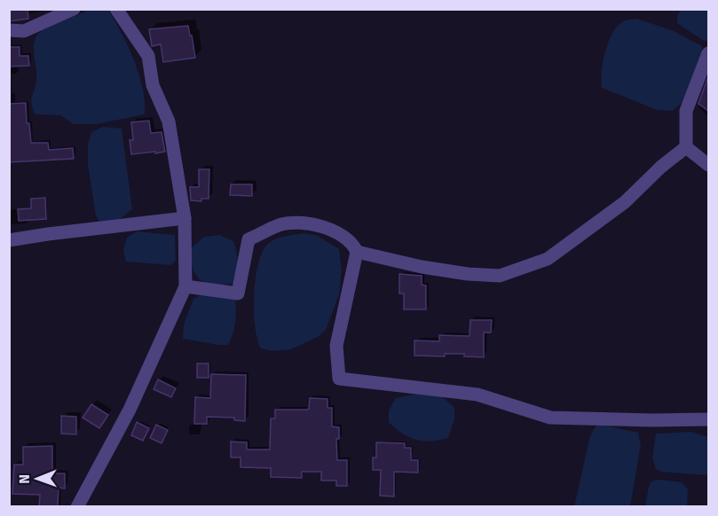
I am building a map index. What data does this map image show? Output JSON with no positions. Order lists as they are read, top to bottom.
{
  "north": "left"
}
